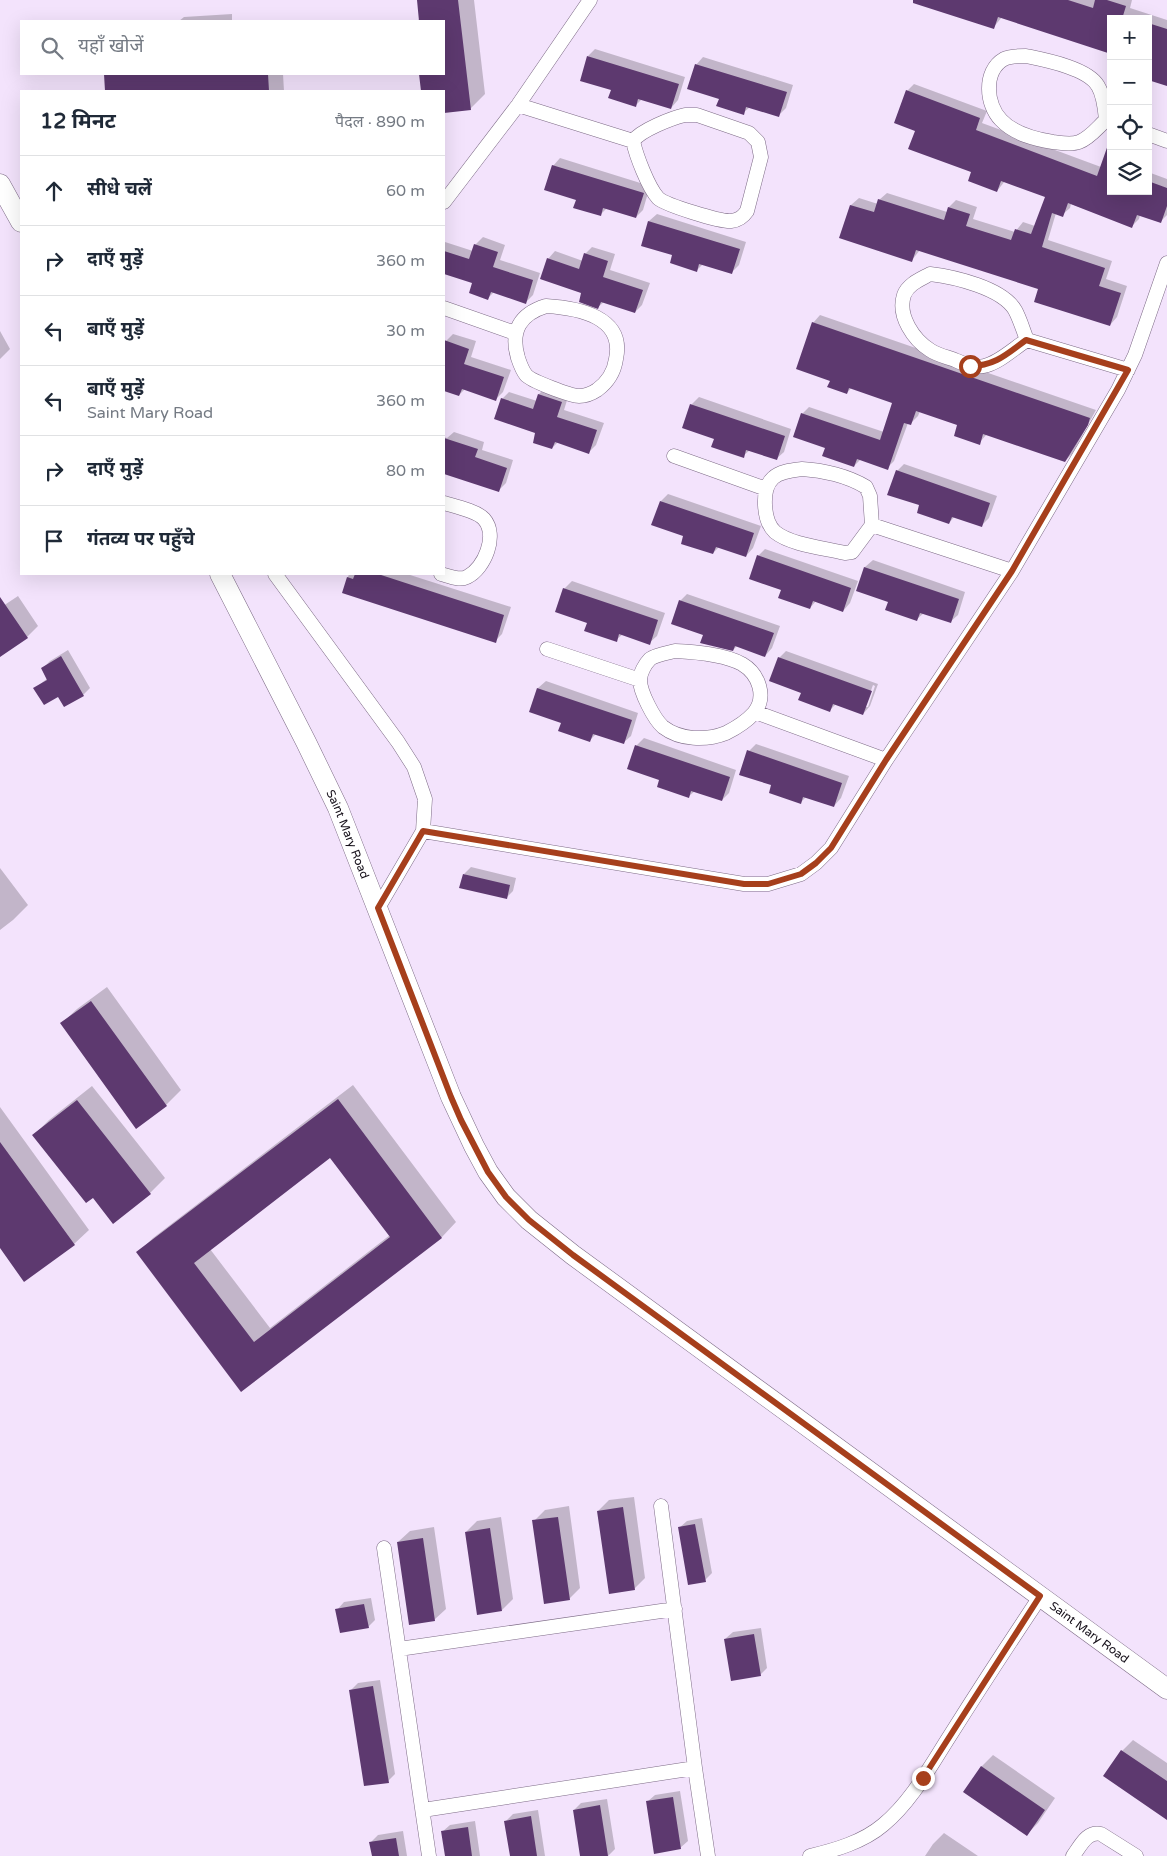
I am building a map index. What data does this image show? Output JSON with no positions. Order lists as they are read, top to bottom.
{
  "streets": {
    "street": ["Saint Mary Road"]
  },
  "page": {
    "map_buttons": ["+", "−"],
    "search": "यहाँ खोजें",
    "heading": ["12 मिनट", "पैदल · 890 m"],
    "list": [
      ["सीधे चलें", "60 m"],
      ["दाएँ मुड़ें", "360 m"],
      ["बाएँ मुड़ें", "30 m"],
      ["बाएँ मुड़ें", "Saint Mary Road", "360 m"],
      ["दाएँ मुड़ें", "80 m"],
      "गंतव्य पर पहुँचे"
    ]
  }
}
